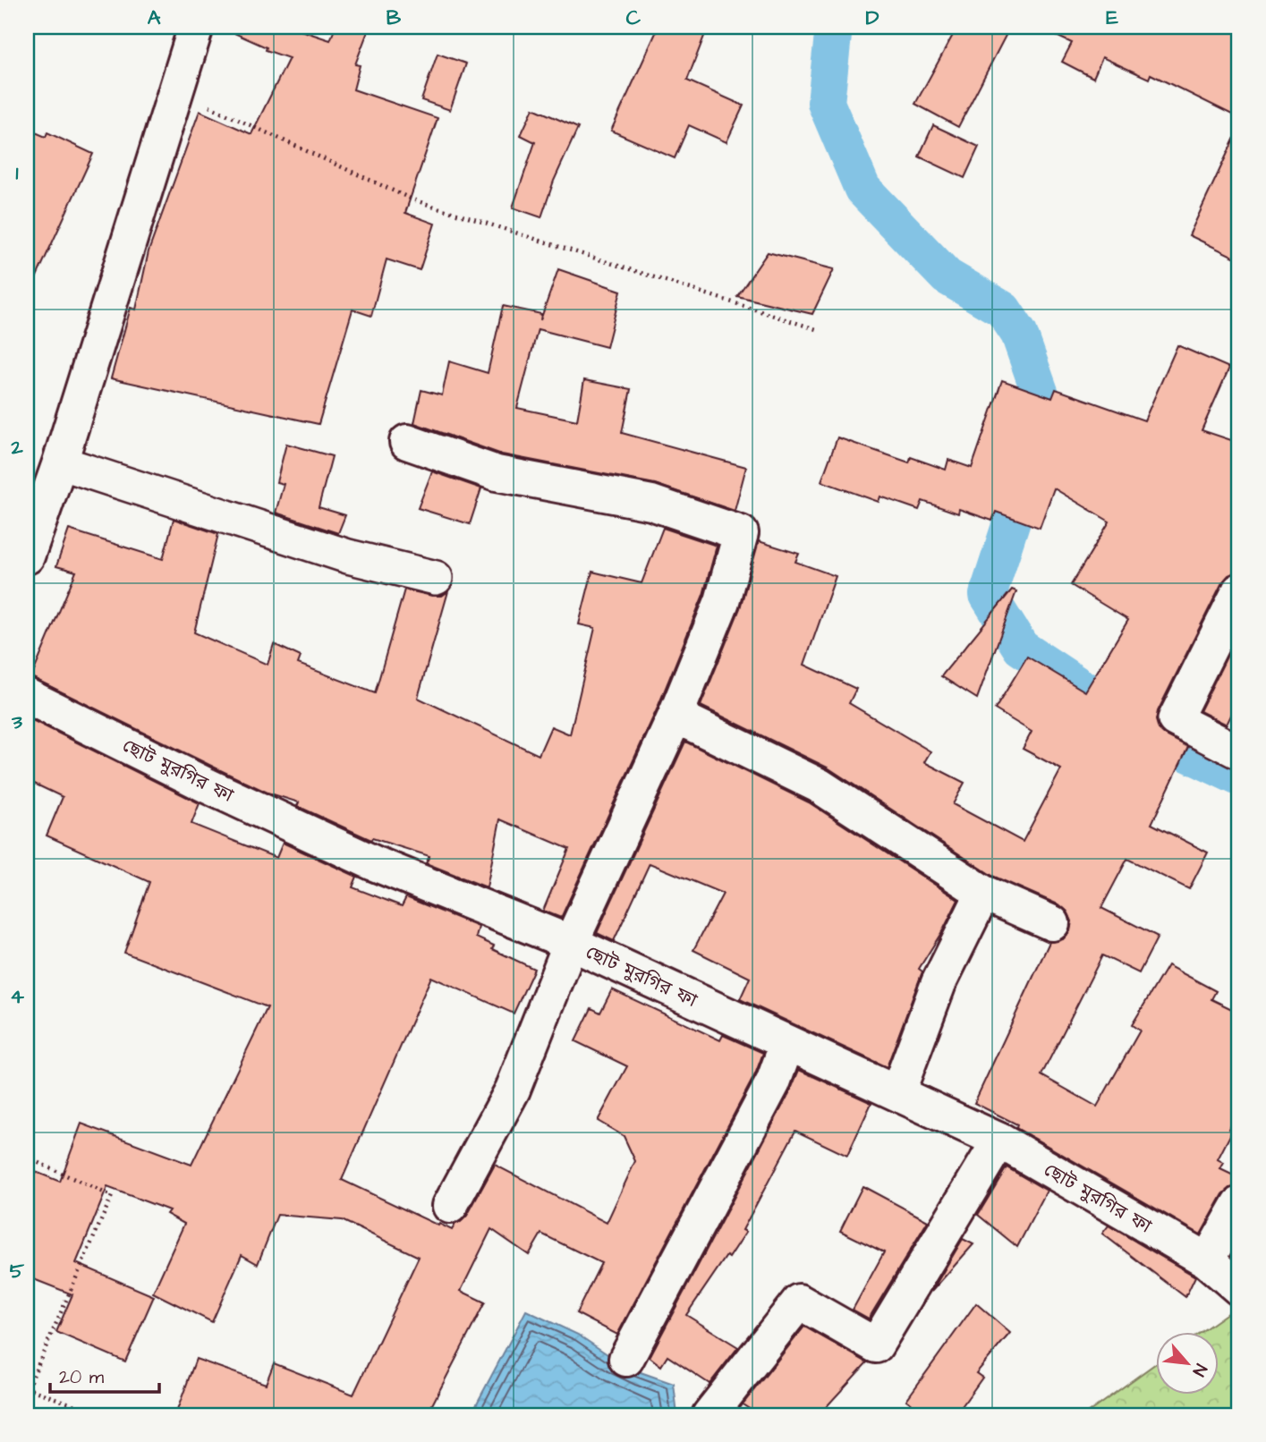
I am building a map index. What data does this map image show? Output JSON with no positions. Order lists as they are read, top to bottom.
{
  "streets": {
    "street": ["ছোট মুরগির ফা"]
  },
  "scale_bar": "20 m",
  "north": "bottom right",
  "grid": {
    "columns": [
      "A",
      "B",
      "C",
      "D",
      "E"
    ],
    "rows": [
      "1",
      "2",
      "3",
      "4",
      "5"
    ]
  }
}
